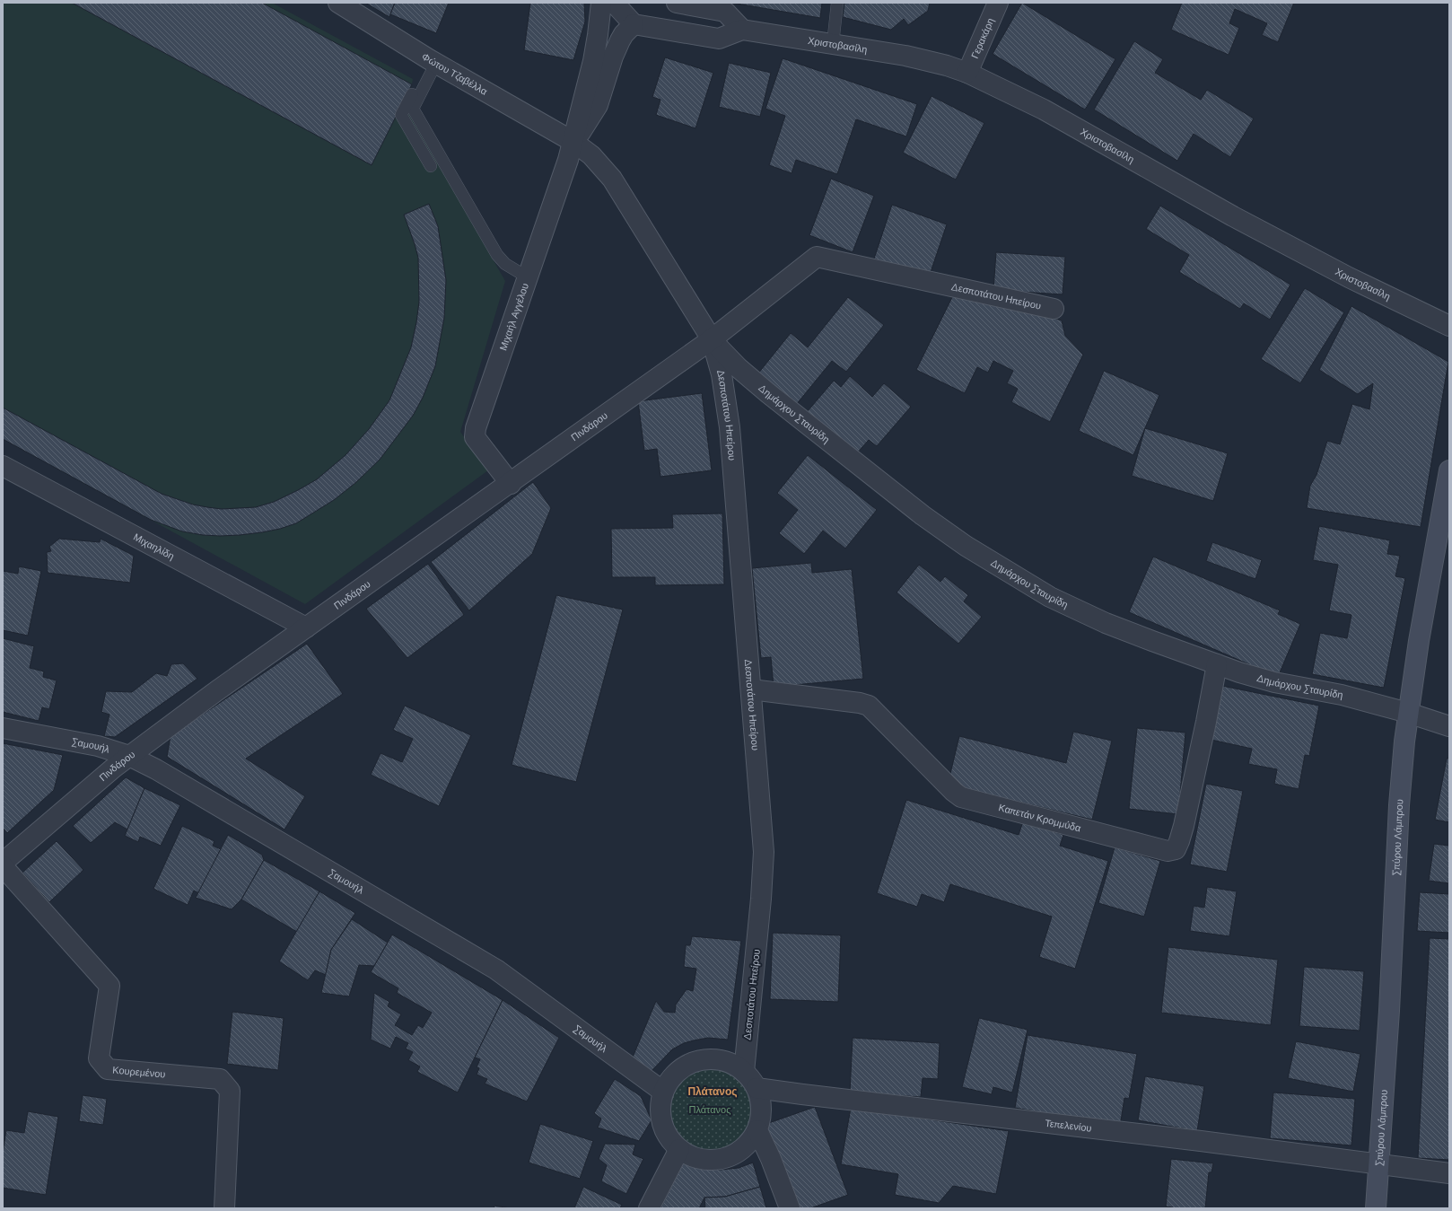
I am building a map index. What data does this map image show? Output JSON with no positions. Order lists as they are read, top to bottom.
{
  "streets": {
    "main road": ["Σπύρου Λάμπρου"],
    "street": [
      "Γερακάρη",
      "Χριστοβασίλη",
      "Φώτου Τζαβέλλα",
      "Δεσποτάτου Ηπείρου",
      "Μιχαήλ Αγγέλου",
      "Δημάρχου Σταυρίδη",
      "Πινδάρου",
      "Μιχαηλίδη",
      "Σαμουήλ",
      "Καπετάν Κρομμύδα",
      "Κουρεμένου",
      "Τεπελενίου"
    ]
  },
  "crossings": [
    ["Γερακάρη", "Χριστοβασίλη"],
    ["Χριστοβασίλη", "Μιχαήλ Αγγέλου"],
    ["Φώτου Τζαβέλλα", "Δεσποτάτου Ηπείρου"],
    ["Φώτου Τζαβέλλα", "Μιχαήλ Αγγέλου"],
    ["Δεσποτάτου Ηπείρου", "Μιχαήλ Αγγέλου"],
    ["Δεσποτάτου Ηπείρου", "Δημάρχου Σταυρίδη"],
    ["Δεσποτάτου Ηπείρου", "Πινδάρου"],
    ["Δεσποτάτου Ηπείρου", "Σαμουήλ"],
    ["Δεσποτάτου Ηπείρου", "Καπετάν Κρομμύδα"],
    ["Δεσποτάτου Ηπείρου", "Τεπελενίου"],
    ["Μιχαήλ Αγγέλου", "Πινδάρου"],
    ["Δημάρχου Σταυρίδη", "Πινδάρου"],
    ["Δημάρχου Σταυρίδη", "Καπετάν Κρομμύδα"],
    ["Δημάρχου Σταυρίδη", "Σπύρου Λάμπρου"],
    ["Πινδάρου", "Μιχαηλίδη"],
    ["Πινδάρου", "Σαμουήλ"],
    ["Σαμουήλ", "Τεπελενίου"],
    ["Σπύρου Λάμπρου", "Τεπελενίου"]
  ],
  "districts": ["Πλάτανος"],
  "parks": ["Πλάτανος"]
}
